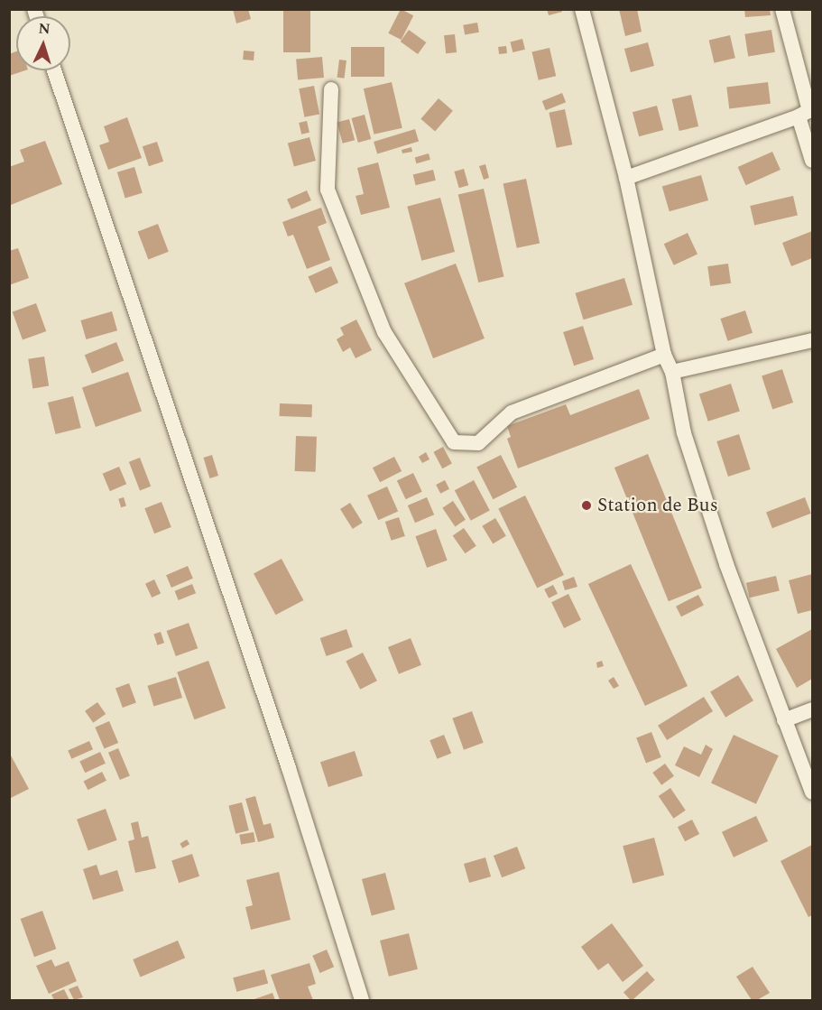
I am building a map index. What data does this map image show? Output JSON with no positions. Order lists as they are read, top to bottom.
{
  "places": ["Station de Bus"],
  "north": "top"
}
